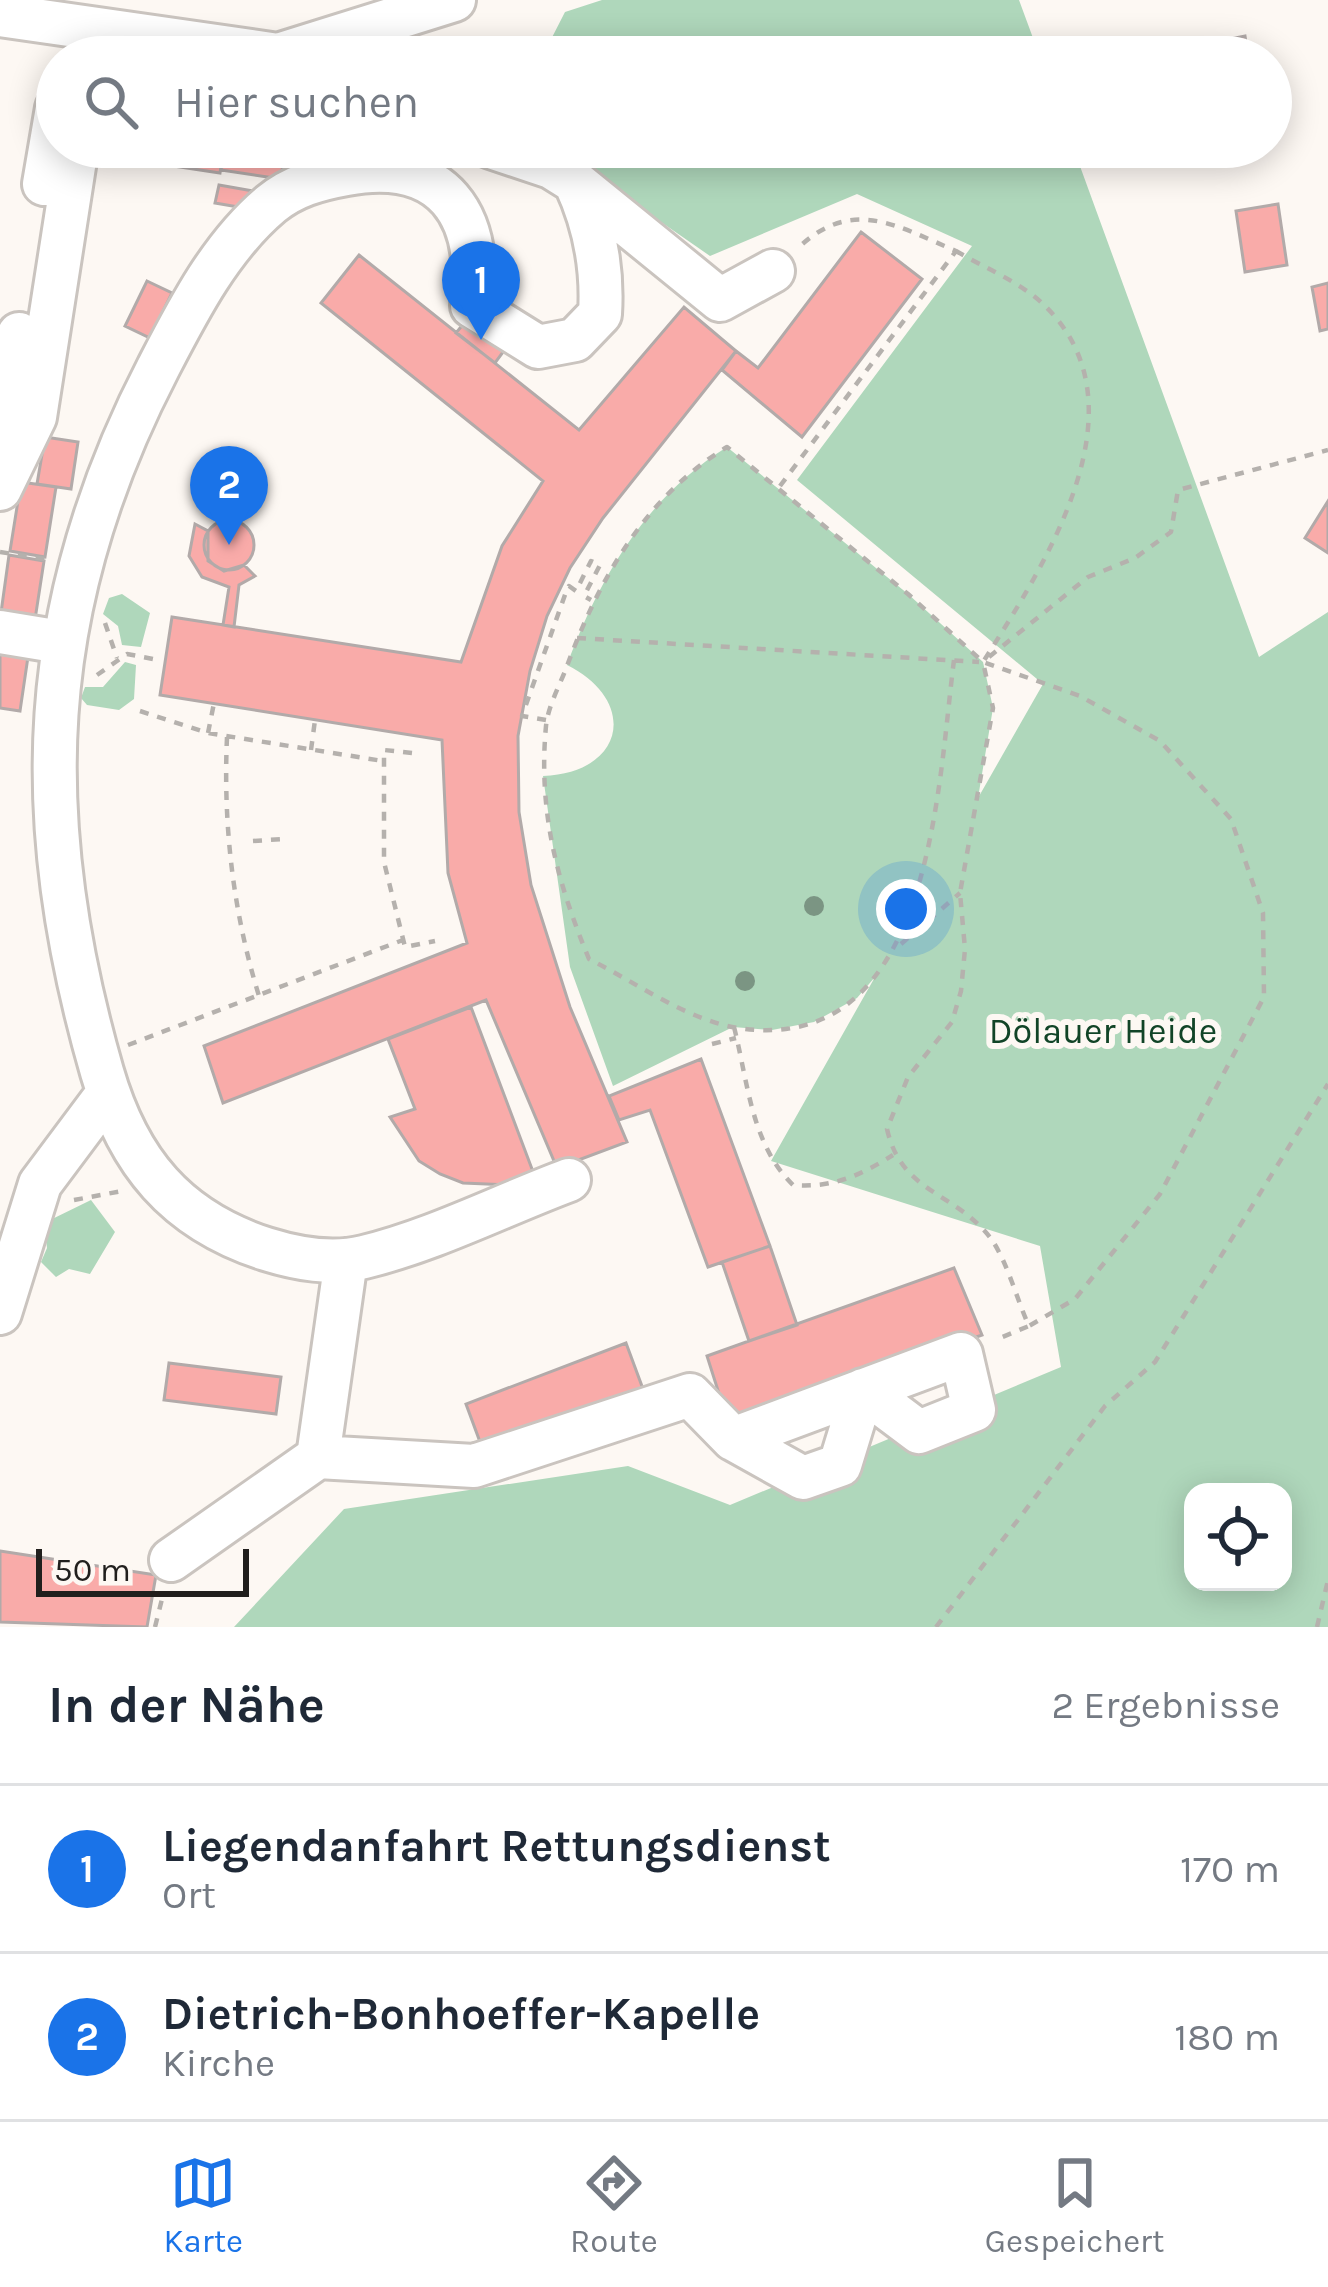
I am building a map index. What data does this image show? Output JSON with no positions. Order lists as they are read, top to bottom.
{
  "parks": ["Dölauer Heide"],
  "scale_bar": "50 m",
  "page": {
    "search": "Hier suchen",
    "pins": ["1", "2"],
    "scale": "50 m",
    "heading": ["In der Nähe", "2 Ergebnisse"],
    "list": [
      {
        "mark": "1",
        "name": "Liegendanfahrt Rettungsdienst",
        "note": "Ort",
        "value": "170 m"
      },
      {
        "mark": "2",
        "name": "Dietrich-Bonhoeffer-Kapelle",
        "note": "Kirche",
        "value": "180 m"
      }
    ],
    "nav": ["Karte", "Route", "Gespeichert"]
  }
}
